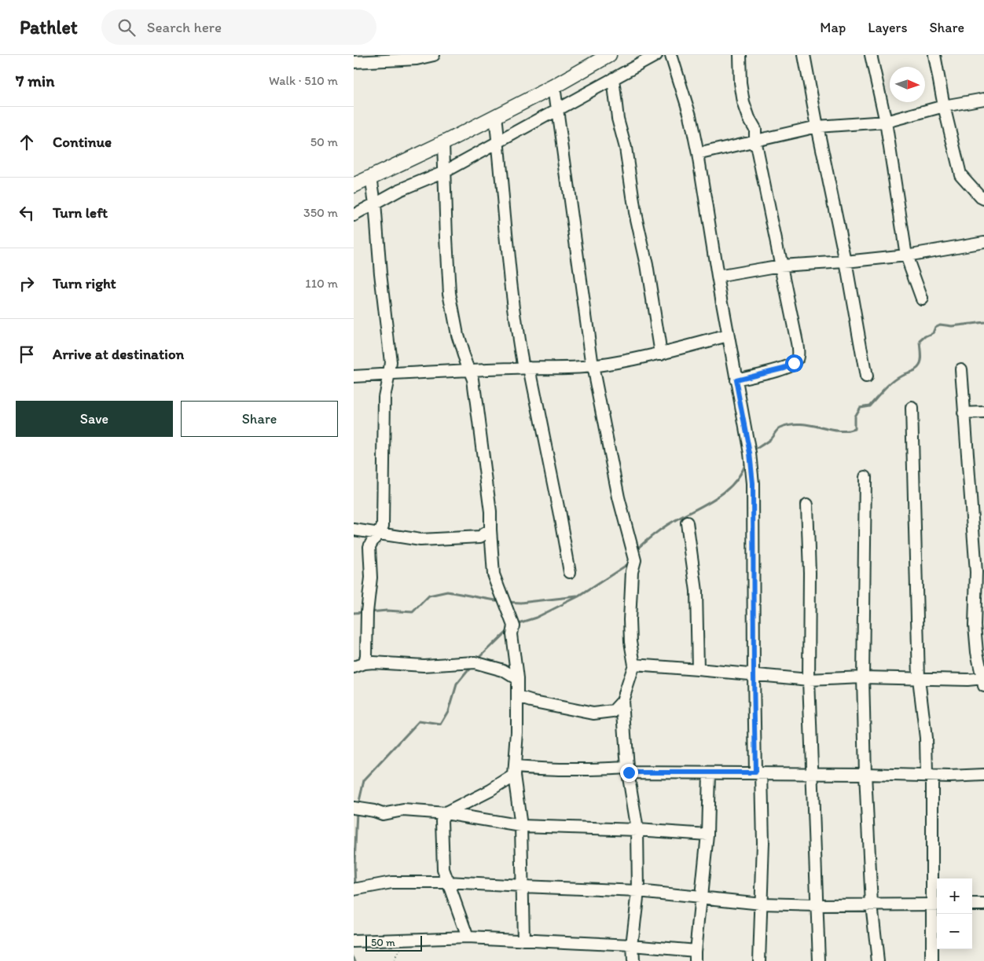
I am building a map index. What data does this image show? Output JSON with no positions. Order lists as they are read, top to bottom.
{
  "scale_bar": "50 m",
  "north": "right",
  "page": {
    "header": "Pathlet",
    "search": "Search here",
    "nav": ["Map", "Layers", "Share"],
    "heading": ["7 min", "Walk · 510 m"],
    "list": [
      ["Continue", "50 m"],
      ["Turn left", "350 m"],
      ["Turn right", "110 m"],
      "Arrive at destination"
    ],
    "buttons": ["Save", "Share"],
    "map_buttons": ["+", "−"],
    "scale": "50 m"
  }
}
